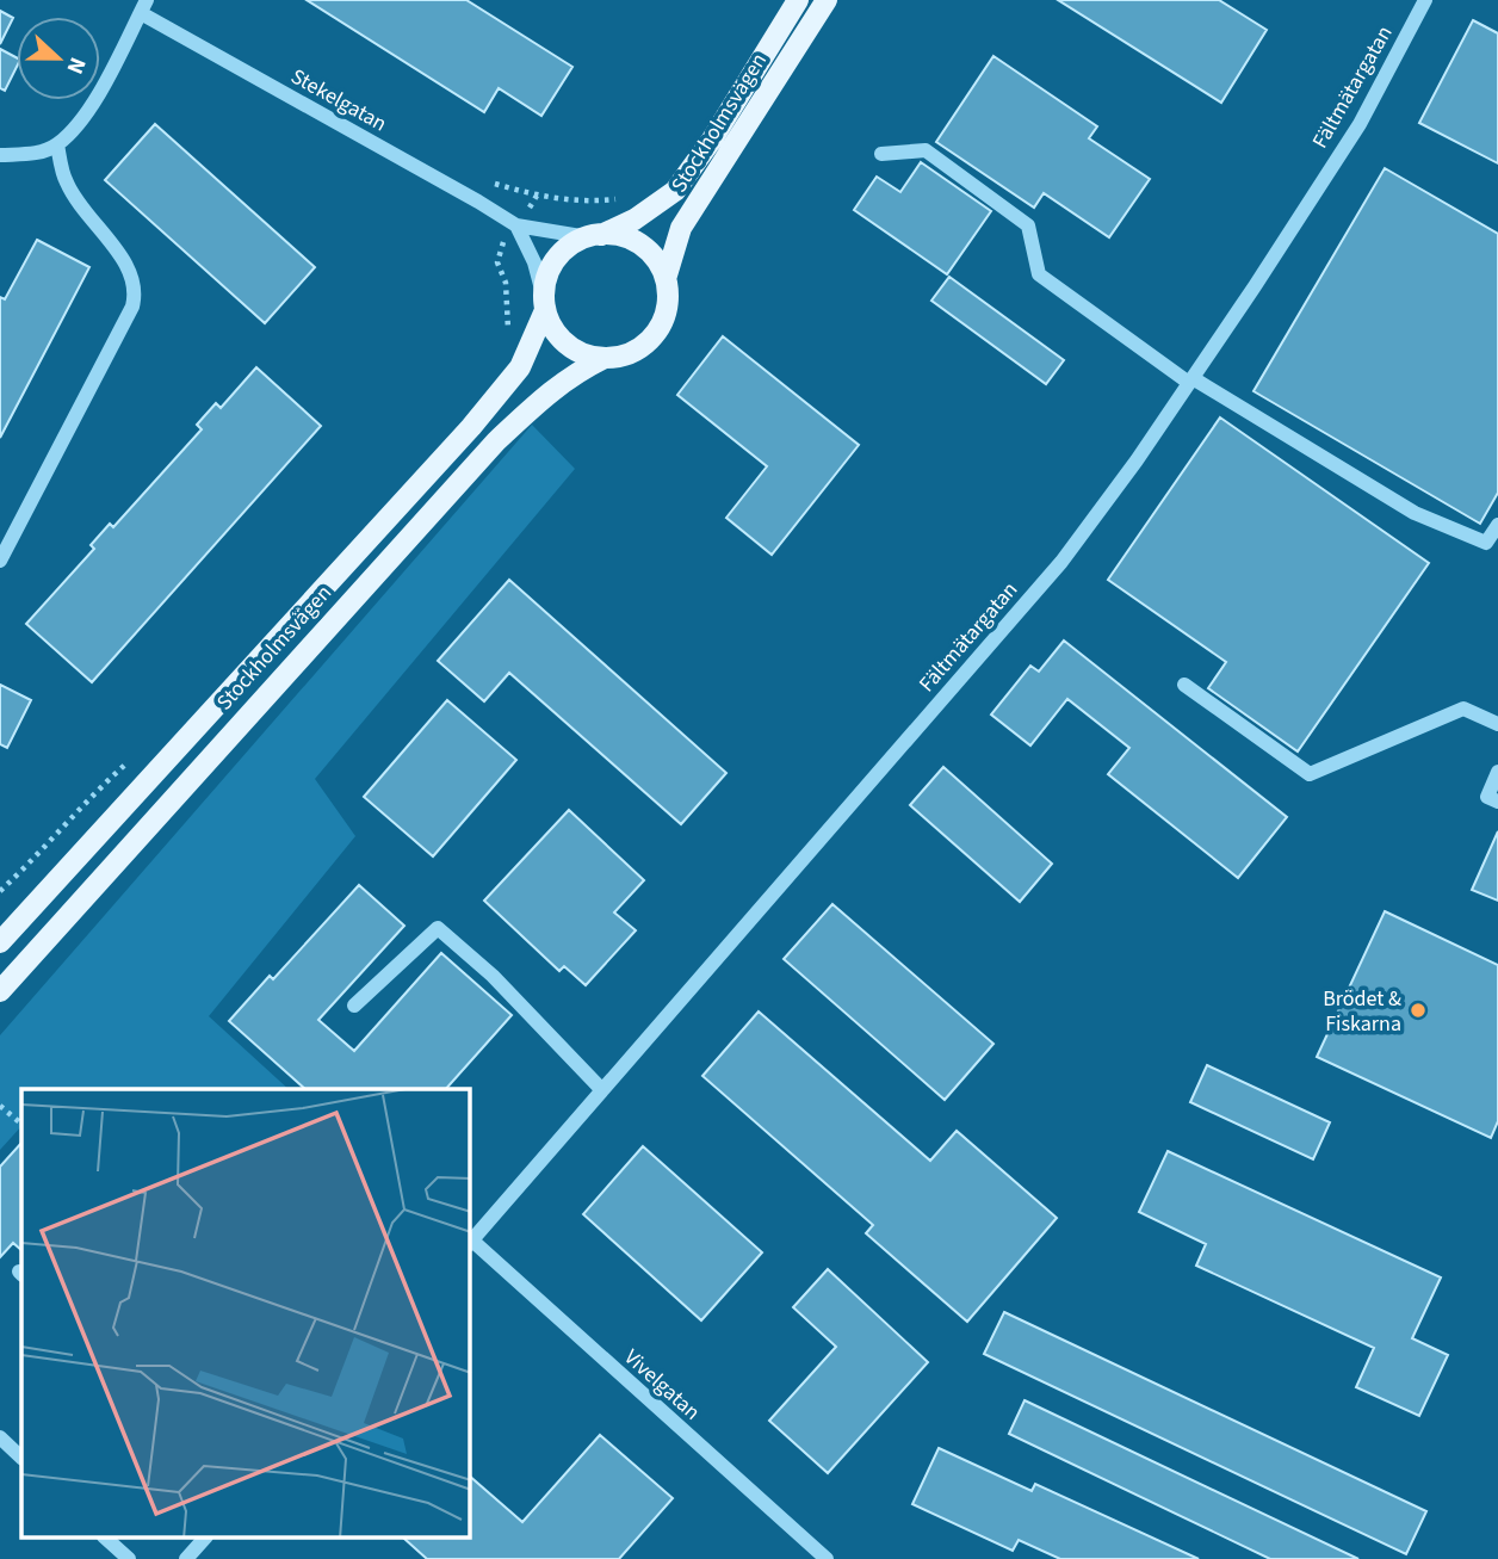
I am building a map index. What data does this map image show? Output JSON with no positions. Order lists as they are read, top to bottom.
{
  "streets": {
    "main road": ["Stockholmsvägen"],
    "street": ["Fältmätargatan", "Stekelgatan", "Vivelgatan"]
  },
  "crossings": [
    ["Fältmätargatan", "Vivelgatan"]
  ],
  "places": ["Brödet & Fiskarna"],
  "north": "right"
}
